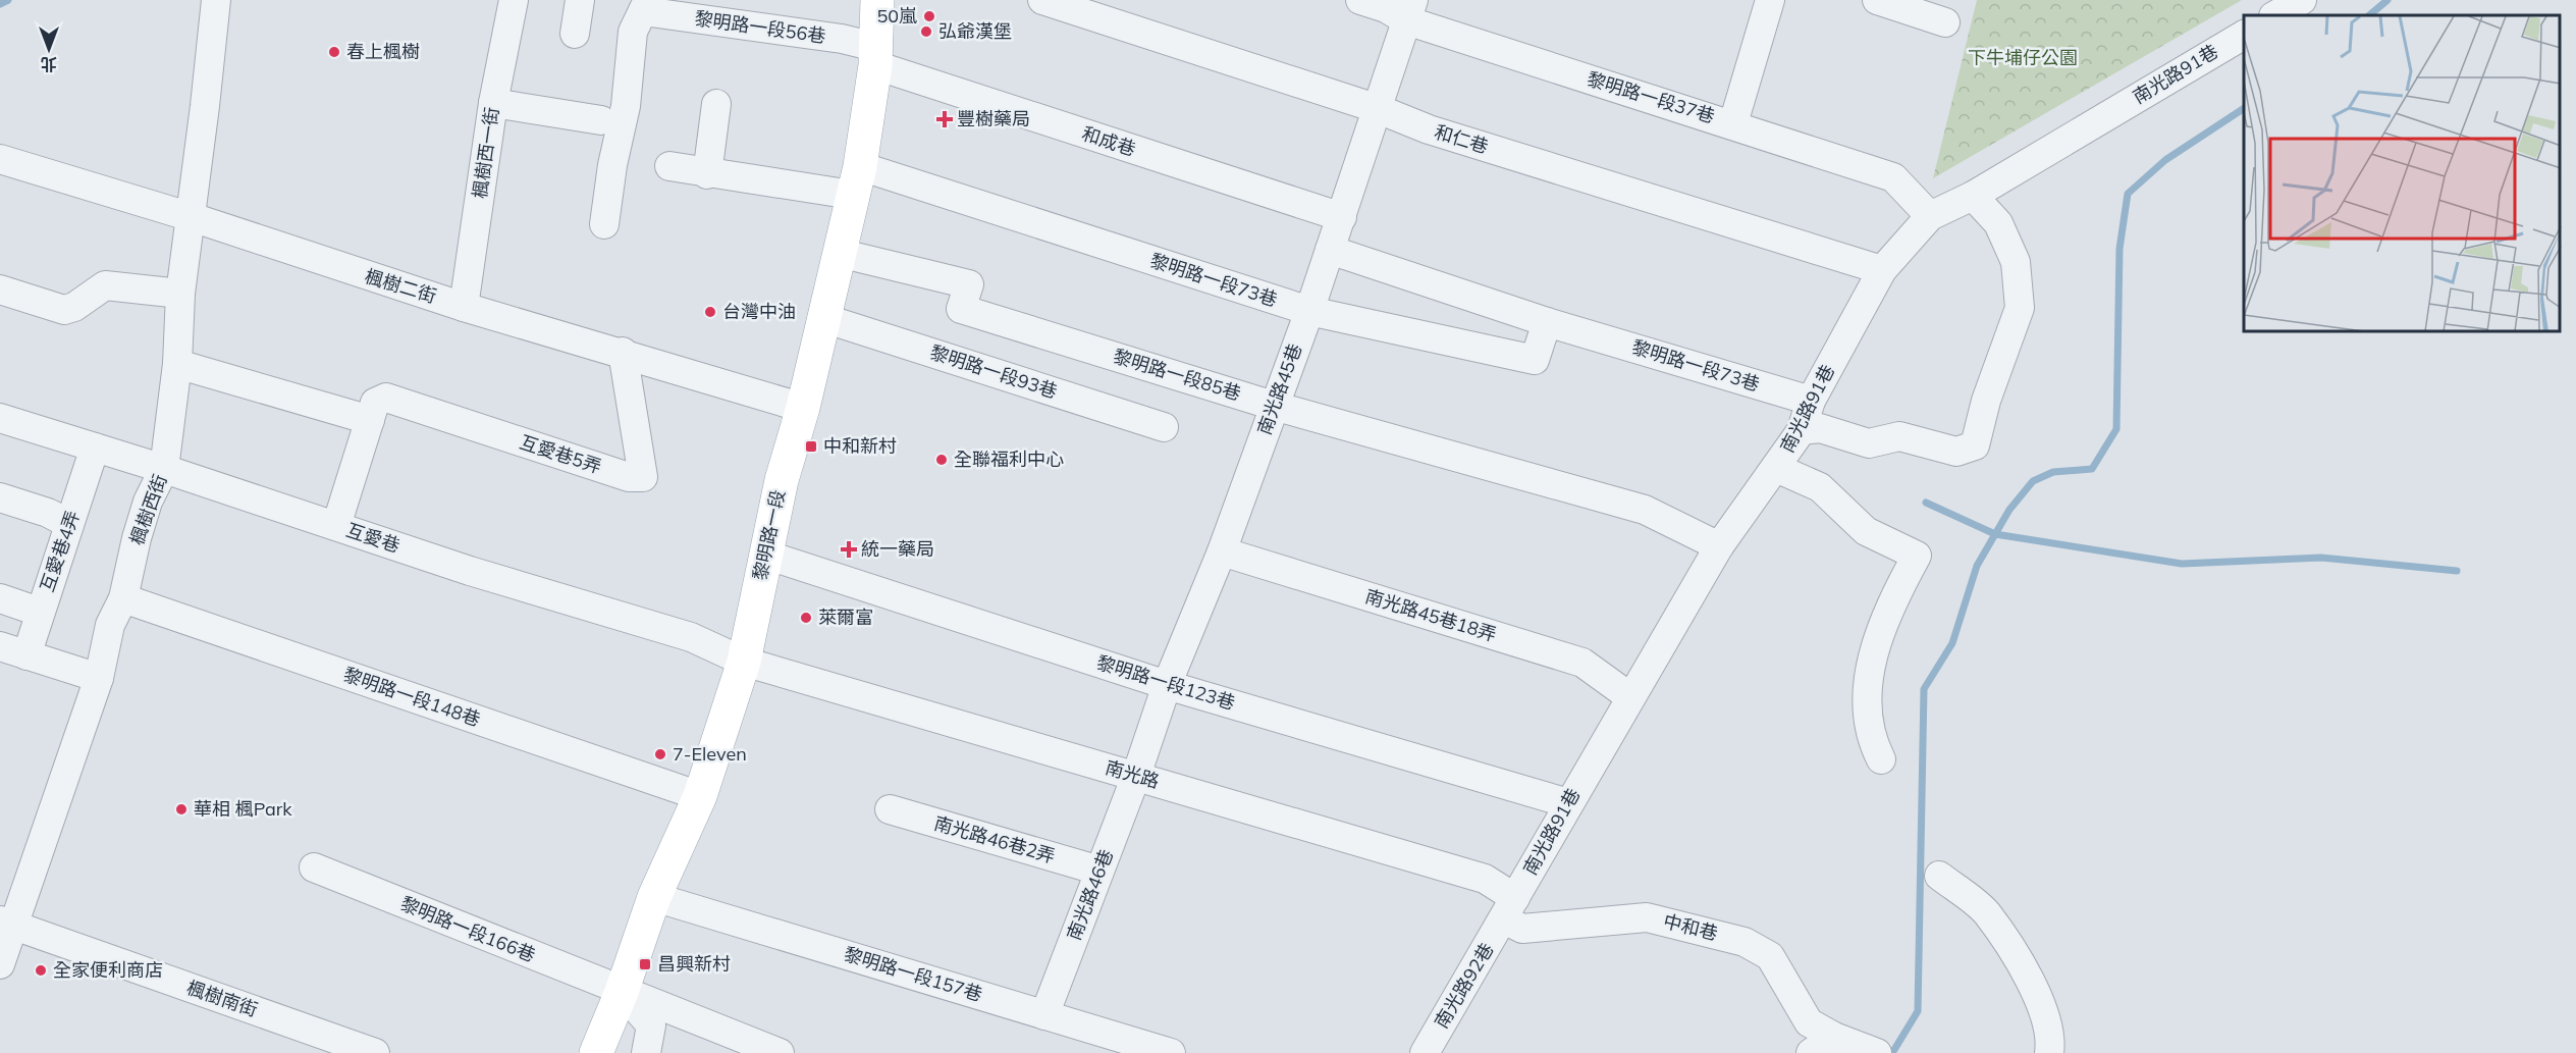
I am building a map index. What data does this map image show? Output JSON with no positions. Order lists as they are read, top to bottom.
{
  "streets": {
    "main road": ["黎明路一段"],
    "street": [
      "黎明路一段56巷",
      "南光路91巷",
      "黎明路一段37巷",
      "和仁巷",
      "和成巷",
      "楓樹西一街",
      "黎明路一段73巷",
      "楓樹二街",
      "黎明路一段93巷",
      "黎明路一段85巷",
      "南光路45巷",
      "互愛巷5弄",
      "楓樹西街",
      "互愛巷",
      "互愛巷4弄",
      "南光路45巷18弄",
      "黎明路一段123巷",
      "黎明路一段148巷",
      "南光路",
      "南光路46巷2弄",
      "南光路46巷",
      "中和巷",
      "黎明路一段166巷",
      "黎明路一段157巷",
      "南光路92巷",
      "楓樹南街"
    ]
  },
  "crossings": [
    ["黎明路一段56巷", "和成巷"],
    ["黎明路一段56巷", "黎明路一段"],
    ["南光路91巷", "黎明路一段37巷"],
    ["南光路91巷", "和仁巷"],
    ["南光路91巷", "黎明路一段73巷"],
    ["南光路91巷", "黎明路一段85巷"],
    ["南光路91巷", "南光路45巷18弄"],
    ["南光路91巷", "黎明路一段123巷"],
    ["南光路91巷", "南光路"],
    ["南光路91巷", "中和巷"],
    ["南光路91巷", "南光路92巷"],
    ["黎明路一段37巷", "南光路45巷"],
    ["和仁巷", "南光路45巷"],
    ["和成巷", "南光路45巷"],
    ["和成巷", "黎明路一段"],
    ["楓樹西一街", "楓樹二街"],
    ["黎明路一段73巷", "南光路45巷"],
    ["黎明路一段73巷", "黎明路一段"],
    ["楓樹二街", "互愛巷5弄"],
    ["楓樹二街", "楓樹西街"],
    ["楓樹二街", "黎明路一段"],
    ["黎明路一段93巷", "黎明路一段"],
    ["黎明路一段85巷", "南光路45巷"],
    ["黎明路一段85巷", "黎明路一段"],
    ["南光路45巷", "南光路45巷18弄"],
    ["南光路45巷", "黎明路一段123巷"],
    ["南光路45巷", "南光路"],
    ["南光路45巷", "南光路46巷"],
    ["互愛巷5弄", "互愛巷"],
    ["楓樹西街", "互愛巷"],
    ["楓樹西街", "黎明路一段148巷"],
    ["楓樹西街", "楓樹南街"],
    ["黎明路一段", "互愛巷"],
    ["黎明路一段", "黎明路一段123巷"],
    ["黎明路一段", "黎明路一段148巷"],
    ["黎明路一段", "南光路"],
    ["黎明路一段", "黎明路一段166巷"],
    ["黎明路一段", "黎明路一段157巷"],
    ["互愛巷", "互愛巷4弄"],
    ["互愛巷", "南光路"],
    ["南光路", "南光路46巷"],
    ["南光路", "中和巷"],
    ["南光路", "南光路92巷"],
    ["南光路46巷2弄", "南光路46巷"],
    ["南光路46巷", "黎明路一段157巷"],
    ["中和巷", "南光路92巷"]
  ],
  "parks": ["下牛埔仔公園"],
  "places": {
    "other": [
      "50嵐",
      "弘爺漢堡",
      "春上楓樹",
      "台灣中油",
      "全聯福利中心",
      "萊爾富",
      "7-Eleven",
      "華相 楓Park",
      "全家便利商店"
    ],
    "health": ["豐樹藥局", "統一藥局"],
    "transit": ["中和新村", "昌興新村"]
  },
  "north": "bottom"
}
